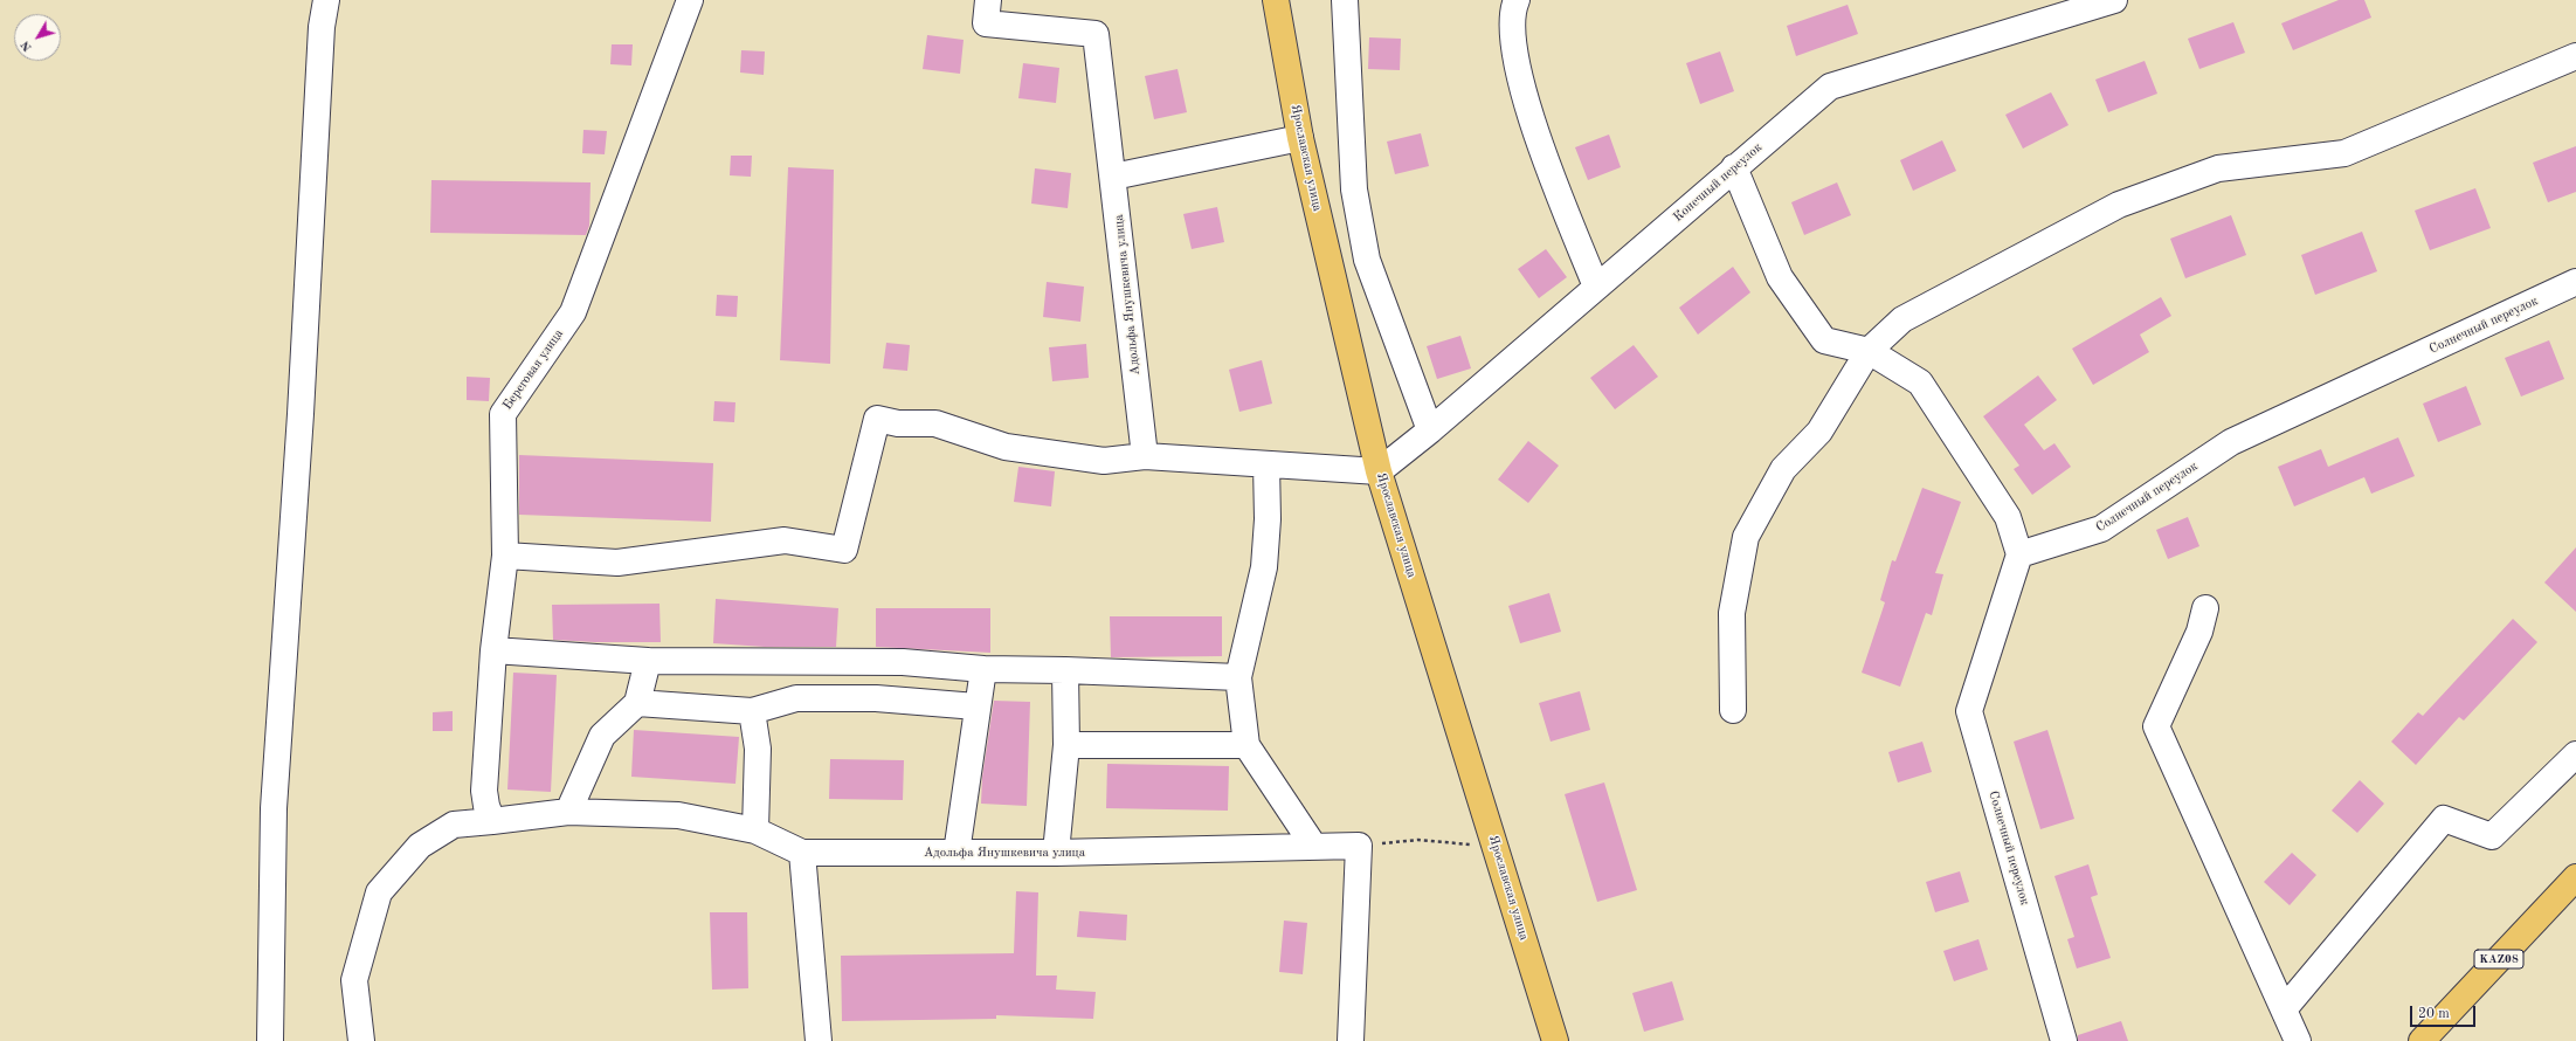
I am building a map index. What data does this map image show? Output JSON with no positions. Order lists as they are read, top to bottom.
{
  "streets": {
    "main road": ["Ярославская улица", "KAZ08"],
    "street": [
      "Конечный переулок",
      "Адольфа Янушкевича улица",
      "Солнечный переулок",
      "Береговая улица"
    ]
  },
  "crossings": [
    ["Ярославская улица", "Конечный переулок"],
    ["Адольфа Янушкевича улица", "Береговая улица"]
  ],
  "scale_bar": "20 m",
  "north": "bottom left"
}
